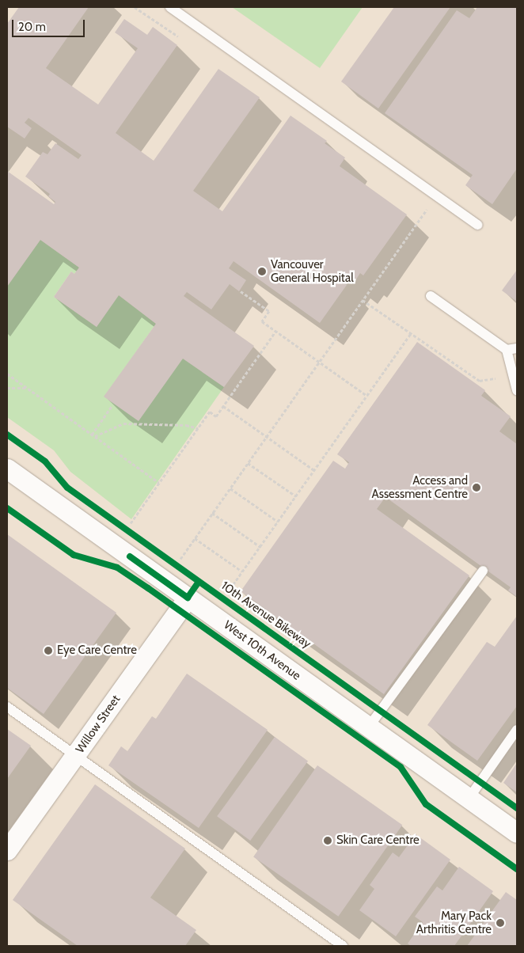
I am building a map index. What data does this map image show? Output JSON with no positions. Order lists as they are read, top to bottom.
{
  "streets": {
    "street": ["West 10th Avenue", "Willow Street"],
    "cycle path": ["10th Avenue Bikeway"]
  },
  "crossings": [
    ["West 10th Avenue", "Willow Street"]
  ],
  "places": [
    "Vancouver General Hospital",
    "Access and Assessment Centre",
    "Eye Care Centre",
    "Skin Care Centre",
    "Mary Pack Arthritis Centre"
  ],
  "scale_bar": "20 m"
}
